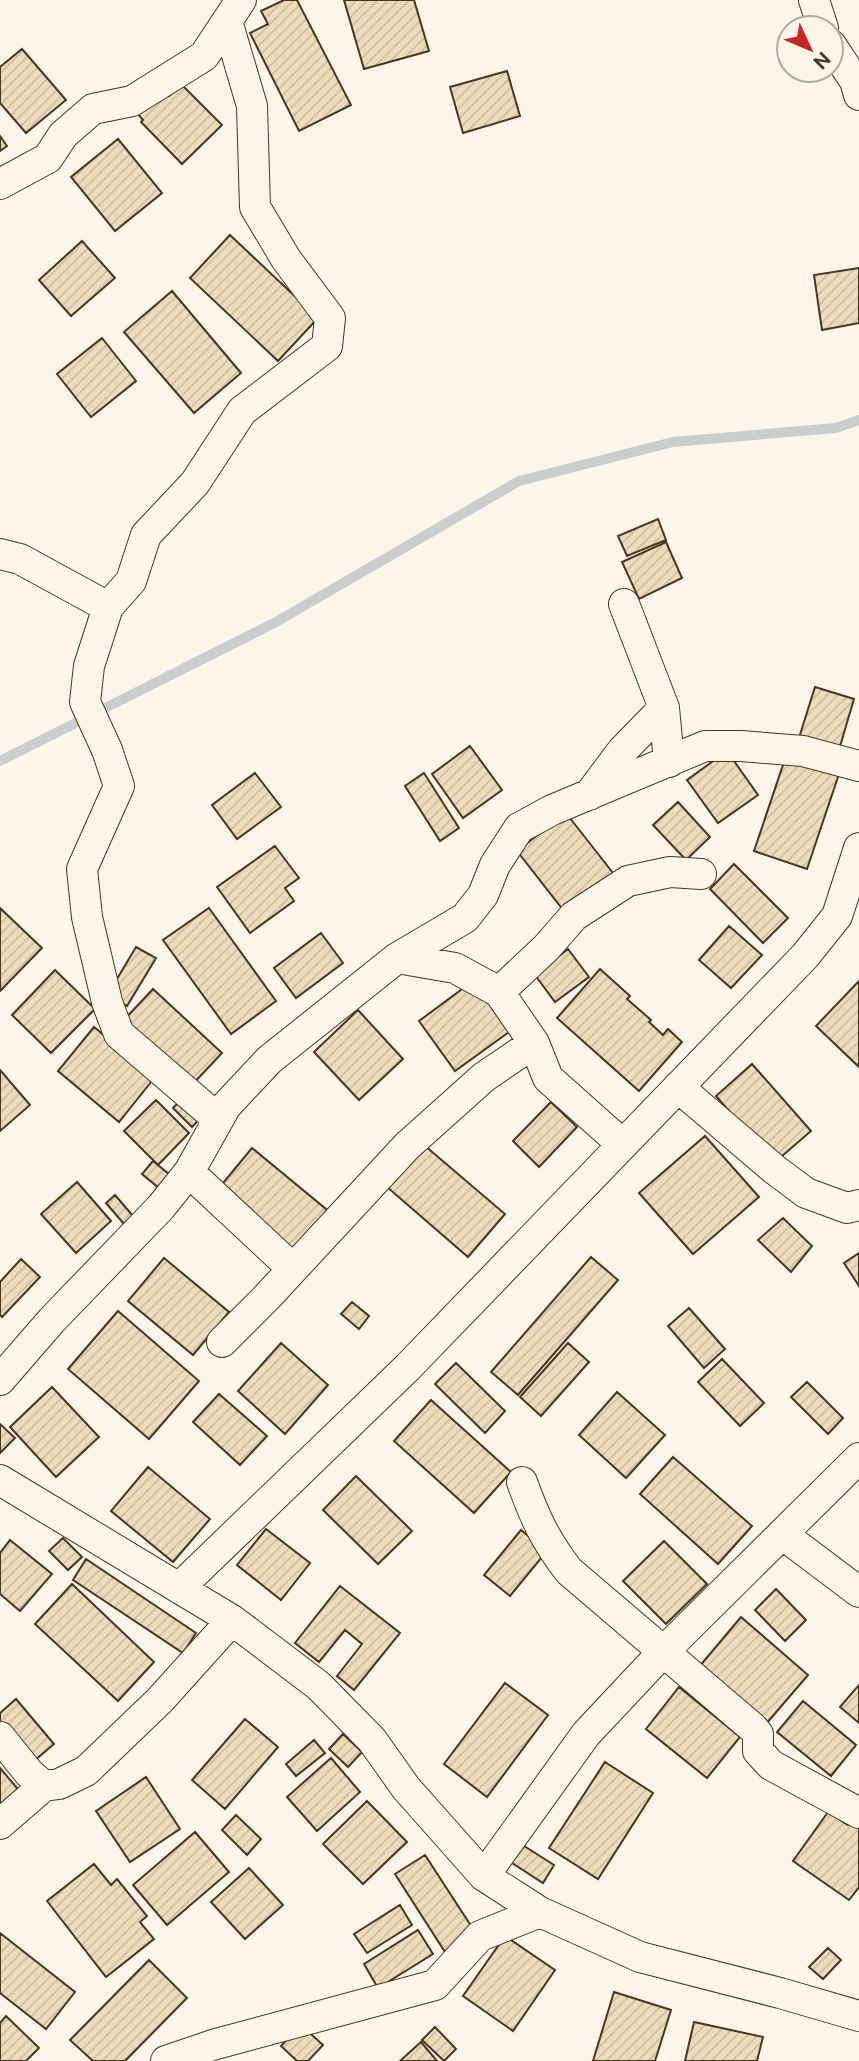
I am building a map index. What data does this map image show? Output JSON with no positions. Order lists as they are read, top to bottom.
{
  "north": "bottom right"
}
